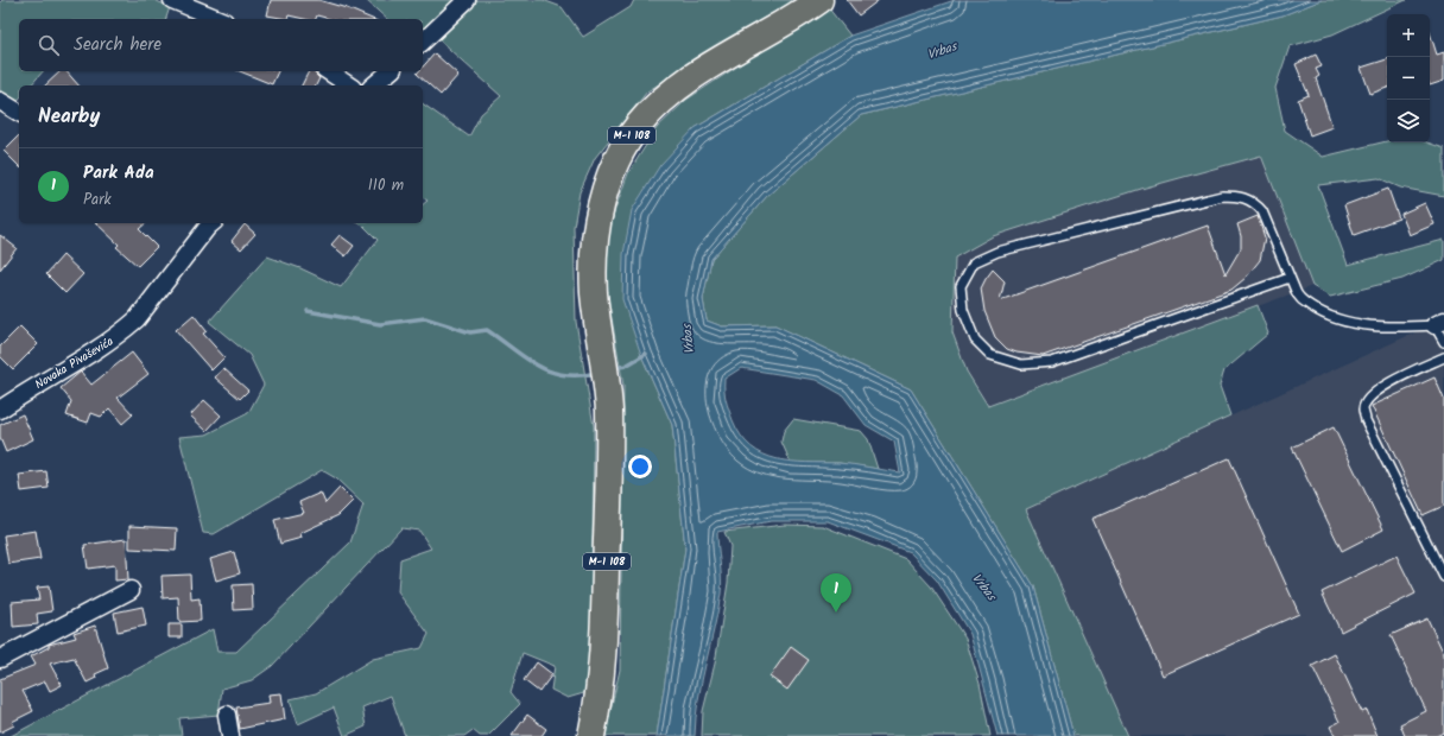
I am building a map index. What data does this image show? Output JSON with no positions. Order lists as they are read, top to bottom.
{
  "streets": {
    "main road": ["M-I 108"],
    "street": ["Novaka Pivaševića"]
  },
  "water": ["Vrbas"],
  "page": {
    "map_buttons": ["+", "−"],
    "search": "Search here",
    "heading": "Nearby",
    "list": [
      {
        "mark": "1",
        "name": "Park Ada",
        "note": "Park",
        "value": "110 m"
      }
    ],
    "pins": "1"
  }
}
